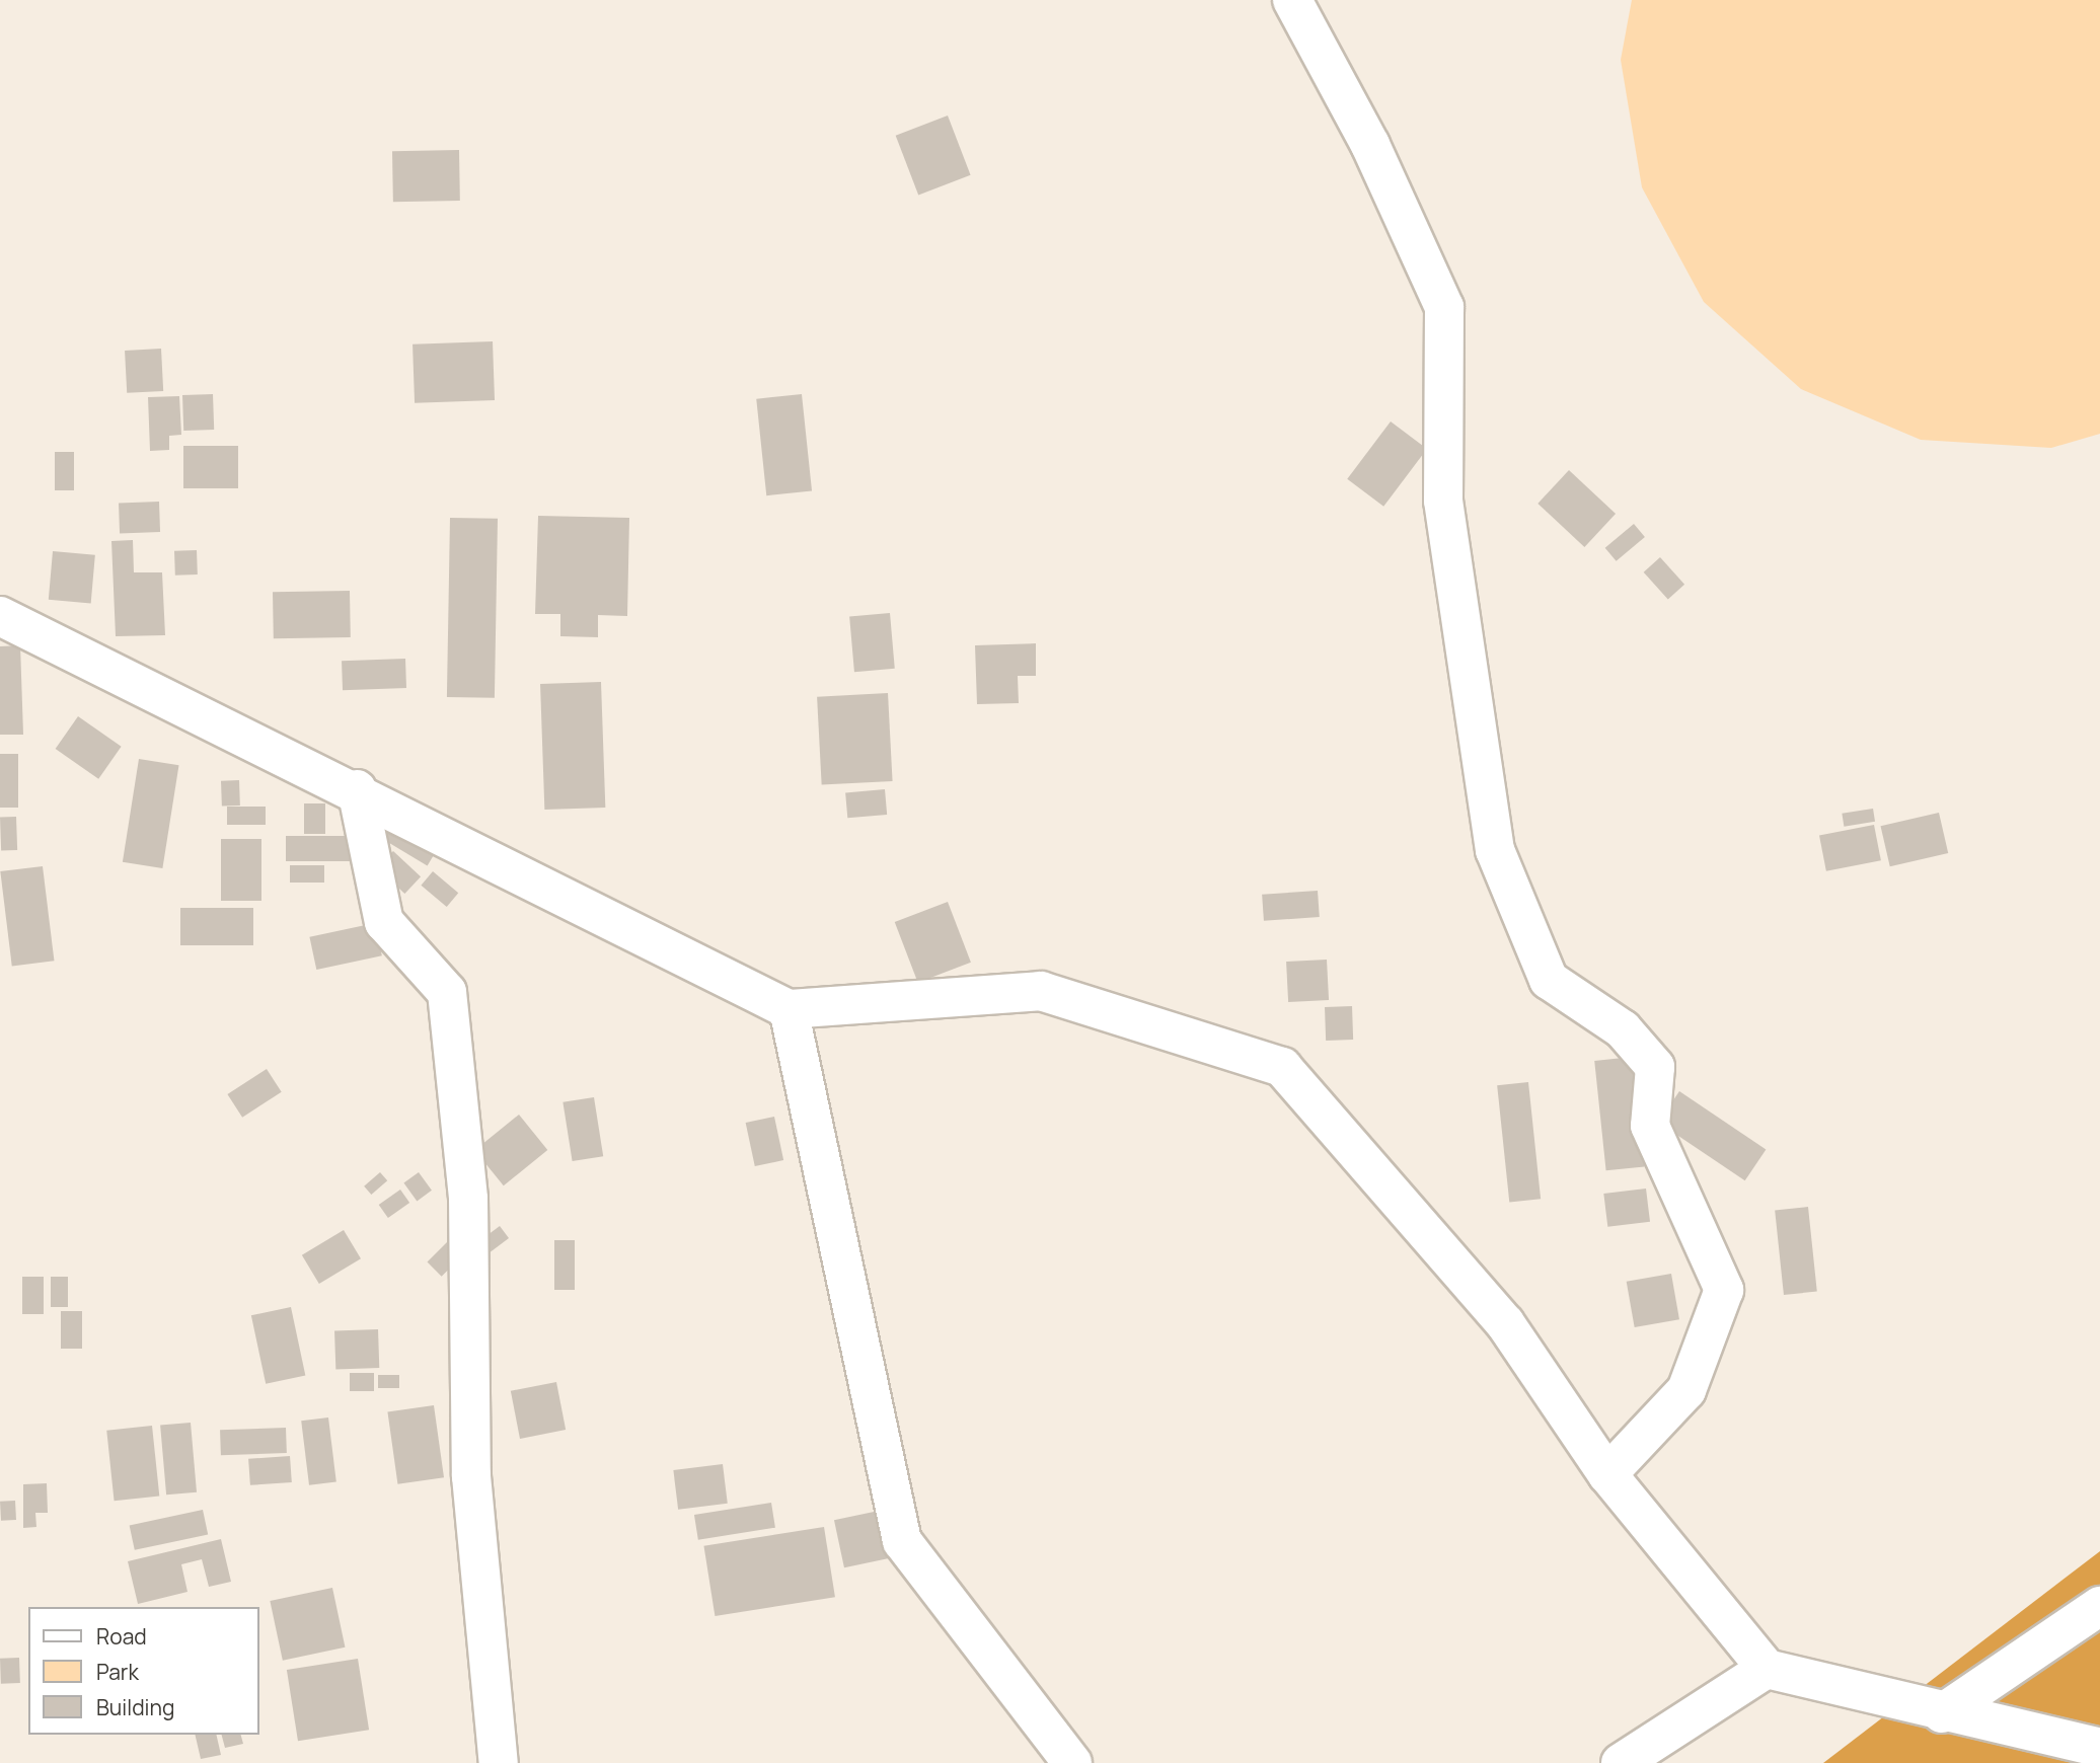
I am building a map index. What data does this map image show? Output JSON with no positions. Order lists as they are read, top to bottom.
{
  "legend": ["Road", "Park", "Building"]
}
